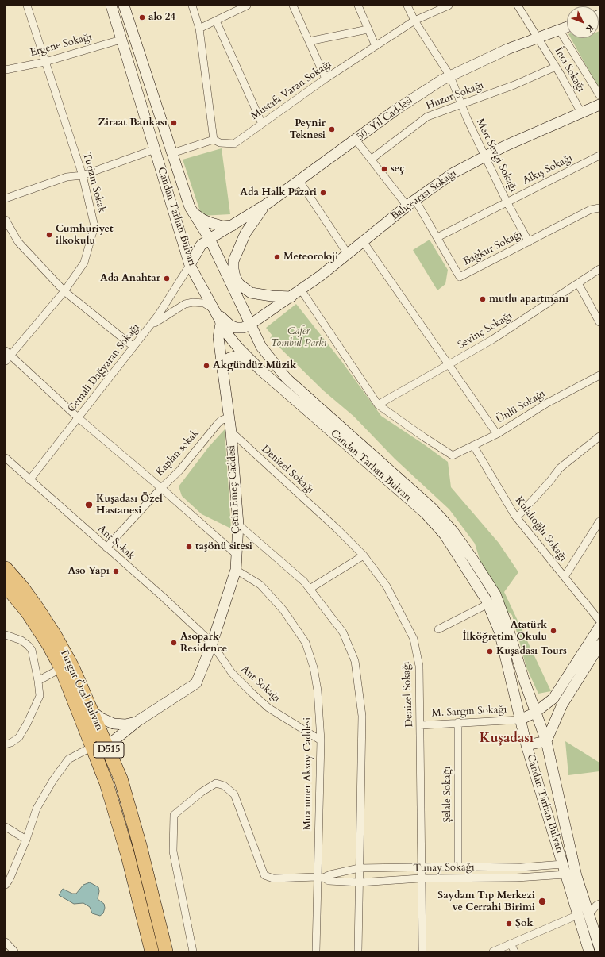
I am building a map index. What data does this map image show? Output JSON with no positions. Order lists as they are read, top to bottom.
{
  "streets": {
    "highway": ["Turgut Özal Bulvarı", "D515"],
    "main road": [
      "50. Yıl Caddesi",
      "Bahçearası Sokağı",
      "Candan Tarhan Bulvarı",
      "Çetin Emeç Caddesi"
    ],
    "street": [
      "Ergene Sokağı",
      "İnci Sokağı",
      "Mustafa Varan Sokağı",
      "Huzur Sokağı",
      "Mert Sevgi Sokağı",
      "Alkış Sokağı",
      "Turizm Sokak",
      "Bağkur Sokağı",
      "Sevinç Sokağı",
      "Cemali Dağyaran Sokağı",
      "Ünlü Sokağı",
      "Kaplan sokak",
      "Denizel Sokağı",
      "Kulalıoğlu Sokağı",
      "Ant Sokak",
      "Ant Sokağı",
      "M. Sargın Sokağı",
      "Muammer Aksoy Caddesi",
      "Şelale Sokağı",
      "Tunay Sokağı"
    ]
  },
  "crossings": [
    ["Ergene Sokağı", "Turizm Sokak"],
    ["Ergene Sokağı", "Candan Tarhan Bulvarı"],
    ["İnci Sokağı", "Huzur Sokağı"],
    ["İnci Sokağı", "50. Yıl Caddesi"],
    ["İnci Sokağı", "Bahçearası Sokağı"],
    ["Mustafa Varan Sokağı", "Mert Sevgi Sokağı"],
    ["Mustafa Varan Sokağı", "Candan Tarhan Bulvarı"],
    ["Huzur Sokağı", "Mert Sevgi Sokağı"],
    ["Huzur Sokağı", "Bağkur Sokağı"],
    ["50. Yıl Caddesi", "Mert Sevgi Sokağı"],
    ["50. Yıl Caddesi", "Candan Tarhan Bulvarı"],
    ["50. Yıl Caddesi", "Bağkur Sokağı"],
    ["50. Yıl Caddesi", "Cemali Dağyaran Sokağı"],
    ["Mert Sevgi Sokağı", "Alkış Sokağı"],
    ["Mert Sevgi Sokağı", "Bahçearası Sokağı"],
    ["Mert Sevgi Sokağı", "Bağkur Sokağı"],
    ["Alkış Sokağı", "Bağkur Sokağı"],
    ["Bahçearası Sokağı", "Candan Tarhan Bulvarı"],
    ["Bahçearası Sokağı", "Bağkur Sokağı"],
    ["Candan Tarhan Bulvarı", "Cemali Dağyaran Sokağı"],
    ["Candan Tarhan Bulvarı", "Çetin Emeç Caddesi"],
    ["Candan Tarhan Bulvarı", "M. Sargın Sokağı"],
    ["Candan Tarhan Bulvarı", "Tunay Sokağı"],
    ["Sevinç Sokağı", "Ünlü Sokağı"],
    ["Cemali Dağyaran Sokağı", "Ant Sokak"],
    ["Ünlü Sokağı", "Kulalıoğlu Sokağı"],
    ["Kaplan sokak", "Çetin Emeç Caddesi"],
    ["Kaplan sokak", "Ant Sokak"],
    ["Denizel Sokağı", "Çetin Emeç Caddesi"],
    ["Denizel Sokağı", "M. Sargın Sokağı"],
    ["Denizel Sokağı", "Tunay Sokağı"],
    ["Çetin Emeç Caddesi", "Ant Sokak"],
    ["Çetin Emeç Caddesi", "Ant Sokağı"],
    ["Çetin Emeç Caddesi", "Turgut Özal Bulvarı"],
    ["Çetin Emeç Caddesi", "Muammer Aksoy Caddesi"],
    ["Ant Sokak", "Ant Sokağı"],
    ["Ant Sokağı", "Muammer Aksoy Caddesi"],
    ["M. Sargın Sokağı", "Şelale Sokağı"],
    ["Muammer Aksoy Caddesi", "Tunay Sokağı"],
    ["Şelale Sokağı", "Tunay Sokağı"]
  ],
  "districts": ["Kuşadası"],
  "parks": ["Cafer Tombul Parkı"],
  "places": [
    "alo 24",
    "Ziraat Bankası",
    "Peynir Teknesi",
    "seç",
    "Ada Halk Pazari",
    "Cumhuriyet ilkokulu",
    "Meteoroloji",
    "Ada Anahtar",
    "mutlu apartmanı",
    "Akgündüz Müzik",
    "Kuşadası Özel Hastanesi",
    "taşönü sitesi",
    "Aso Yapı",
    "Atatürk İlköğretim Okulu",
    "Asopark Residence",
    "Kuşadası Tours",
    "Saydam Tıp Merkezi ve Cerrahi Birimi",
    "Şok"
  ],
  "north": "bottom right"
}
